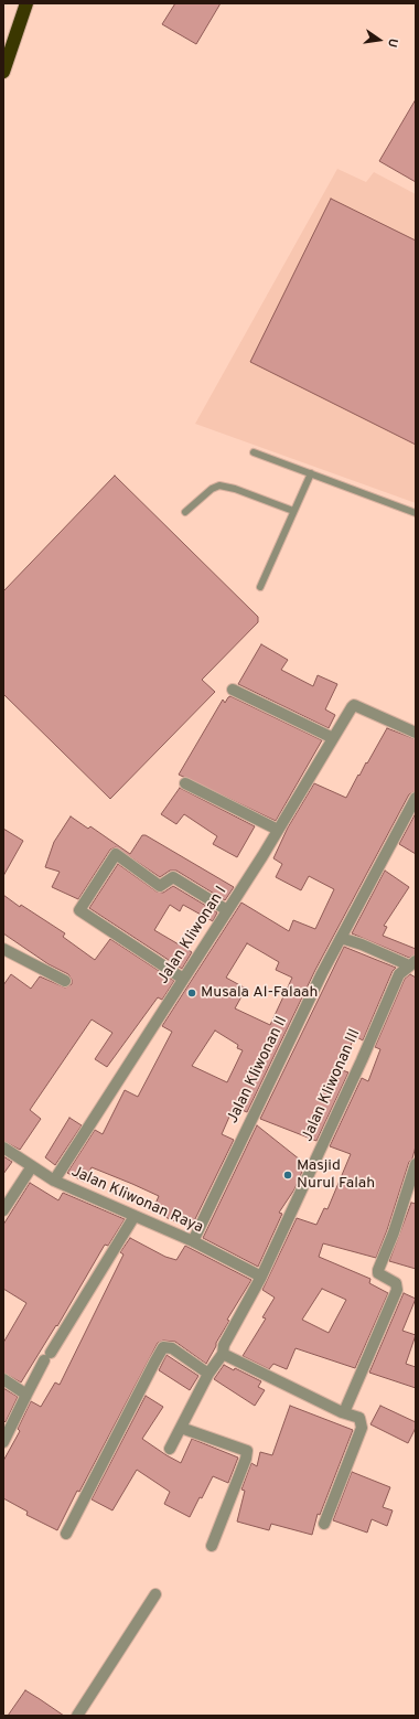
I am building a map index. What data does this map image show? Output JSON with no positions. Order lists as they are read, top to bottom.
{
  "streets": {
    "street": [
      "Jalan Kliwonan I",
      "Jalan Kliwonan II",
      "Jalan Kliwonan III",
      "Jalan Kliwonan Raya"
    ]
  },
  "crossings": [
    ["Jalan Kliwonan I", "Jalan Kliwonan Raya"],
    ["Jalan Kliwonan II", "Jalan Kliwonan Raya"],
    ["Jalan Kliwonan III", "Jalan Kliwonan Raya"]
  ],
  "places": ["Musala Al-Falaah", "Masjid Nurul Falah"],
  "north": "right"
}
